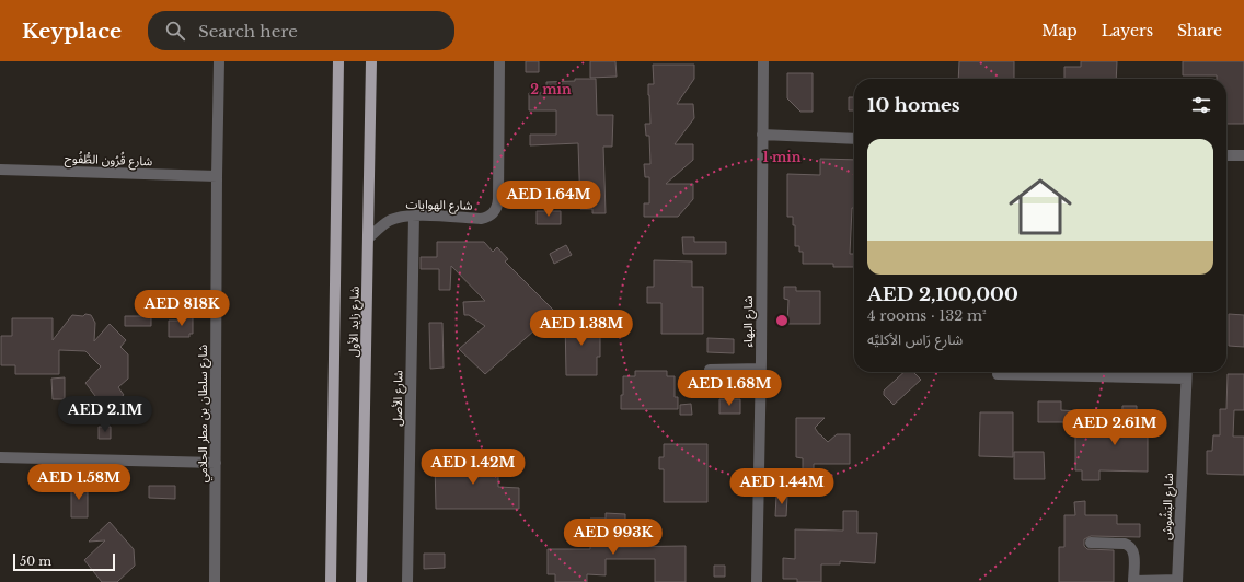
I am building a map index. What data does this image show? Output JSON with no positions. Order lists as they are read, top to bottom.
{
  "streets": {
    "main road": ["شارع زايد الأول"],
    "street": [
      "شارع قُرُون الطُّفُوح",
      "شارع الهوايات",
      "شارع البهاء",
      "شارع الأصل",
      "شارع سلطان بن مطر الحلامي",
      "شارع البَشُوش"
    ]
  },
  "crossings": [
    ["شارع قُرُون الطُّفُوح", "شارع سلطان بن مطر الحلامي"],
    ["شارع الهوايات", "شارع زايد الأول"],
    ["شارع الهوايات", "شارع الأصل"]
  ],
  "scale_bar": "50 m",
  "page": {
    "header": "Keyplace",
    "search": "Search here",
    "nav": ["Map", "Layers", "Share"],
    "heading": "10 homes",
    "list": [
      {
        "name": "AED 2,100,000",
        "note": "4 rooms · 132 m² · شارع رَاس الأكليَّه"
      }
    ],
    "price": [
      "AED 1.64M",
      "AED 818K",
      "AED 1.38M",
      "AED 1.68M",
      "AED 2.1M",
      "AED 2.61M",
      "AED 1.42M",
      "AED 1.58M",
      "AED 1.44M",
      "AED 993K"
    ],
    "scale": "50 m"
  },
  "rings": ["2 min", "1 min"]
}
